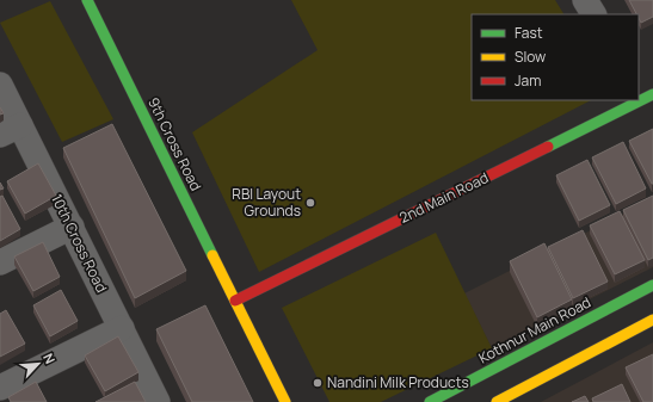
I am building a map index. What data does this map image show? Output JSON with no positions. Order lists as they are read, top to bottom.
{
  "streets": {
    "street": [
      "9th Cross Road",
      "2nd Main Road",
      "10th Cross Road",
      "Kothnur Main Road"
    ]
  },
  "crossings": [
    ["9th Cross Road", "2nd Main Road"]
  ],
  "places": ["RBI Layout Grounds", "Nandini Milk Products"],
  "legend": ["Fast", "Slow", "Jam"],
  "north": "top right"
}
